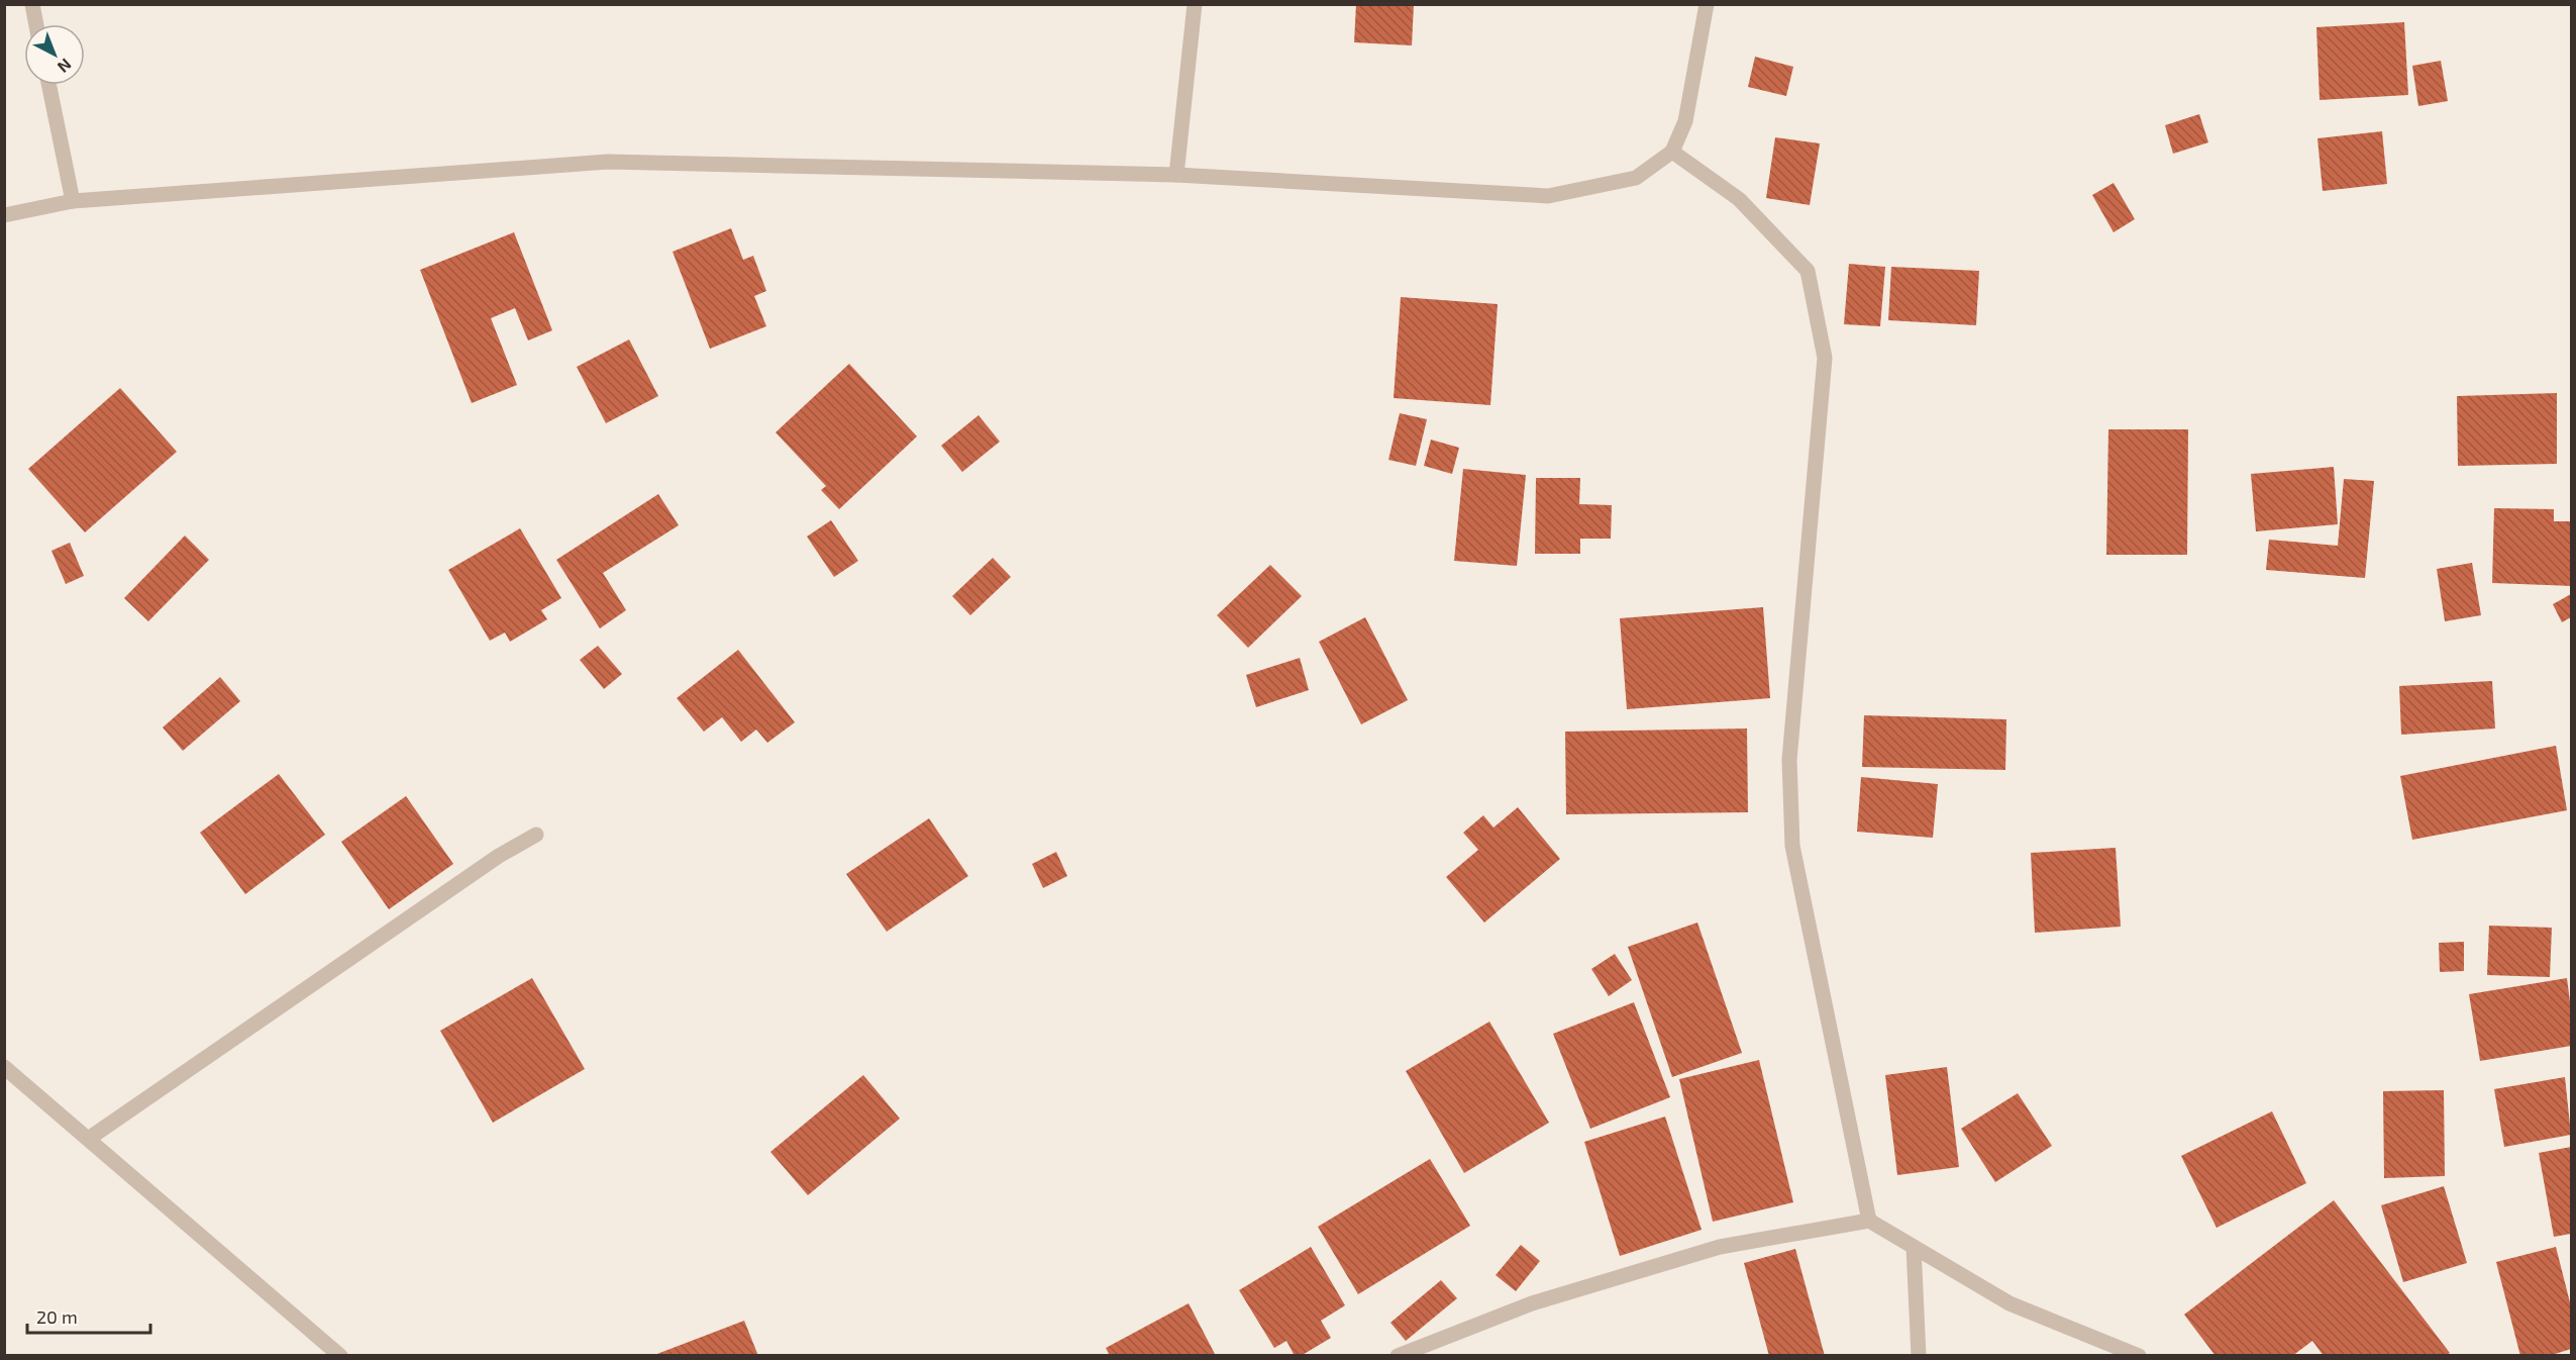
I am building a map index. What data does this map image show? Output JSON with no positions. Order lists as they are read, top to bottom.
{
  "scale_bar": "20 m",
  "north": "bottom right"
}
